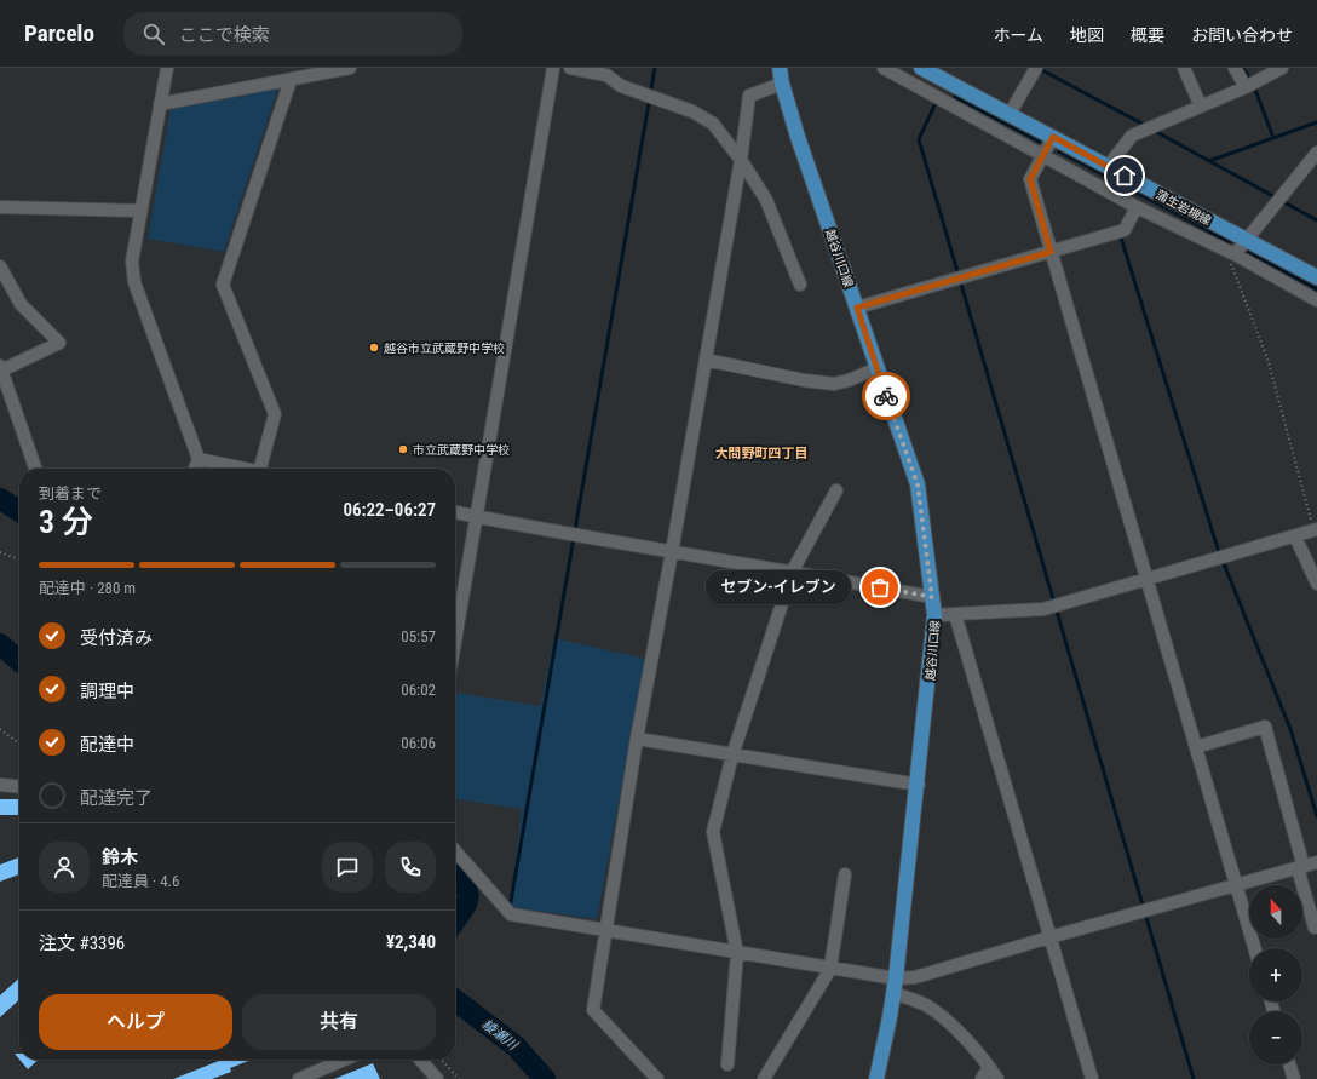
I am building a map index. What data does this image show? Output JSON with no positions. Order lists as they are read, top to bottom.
{
  "streets": {
    "main road": ["蒲生岩槻線", "越谷川口線"]
  },
  "districts": ["大間野町四丁目"],
  "water": ["綾瀬川"],
  "places": ["越谷市立武蔵野中学校", "市立武蔵野中学校", "セブン-イレブン"],
  "north": "top",
  "page": {
    "header": "Parcelo",
    "search": "ここで検索",
    "nav": [
      "ホーム",
      "地図",
      "概要",
      "お問い合わせ"
    ],
    "heading": ["3 分", "到着まで", "06:22–06:27"],
    "panel": [
      "鈴木",
      "配達員 · 4.6",
      "注文 #3396",
      "¥2,340"
    ],
    "bar": "配達中 · 280 m",
    "bubble": "セブン-イレブン",
    "list": [
      ["受付済み", "05:57"],
      ["調理中", "06:02"],
      ["配達中", "06:06"],
      "配達完了"
    ],
    "map_buttons": ["+", "−"],
    "buttons": ["ヘルプ", "共有"]
  }
}
